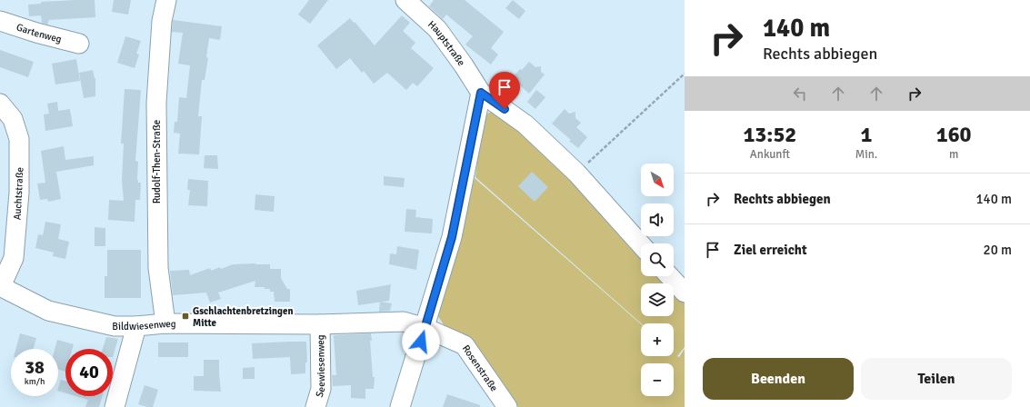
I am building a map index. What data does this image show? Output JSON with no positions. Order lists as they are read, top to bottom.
{
  "streets": {
    "street": [
      "Gartenweg",
      "Hauptstraße",
      "Rudolf-Then-Straße",
      "Auchtstraße",
      "Bildwiesenweg",
      "Seewiesenweg",
      "Rosenstraße"
    ]
  },
  "crossings": [
    ["Rudolf-Then-Straße", "Bildwiesenweg"],
    ["Auchtstraße", "Bildwiesenweg"],
    ["Bildwiesenweg", "Seewiesenweg"],
    ["Bildwiesenweg", "Rosenstraße"]
  ],
  "places": {
    "transit": ["Gschlachtenbretzingen Mitte"]
  },
  "north": "bottom right",
  "page": {
    "turn": ["140 m", "Rechts abbiegen"],
    "eta": [
      "13:52",
      "Ankunft",
      "1",
      "Min.",
      "160",
      "m"
    ],
    "map_buttons": ["+", "−"],
    "list": [
      {
        "name": "Rechts abbiegen",
        "value": "140 m"
      },
      {
        "name": "Ziel erreicht",
        "value": "20 m"
      }
    ],
    "speed": "38 km/h",
    "limit": "40",
    "buttons": ["Beenden", "Teilen"]
  }
}
